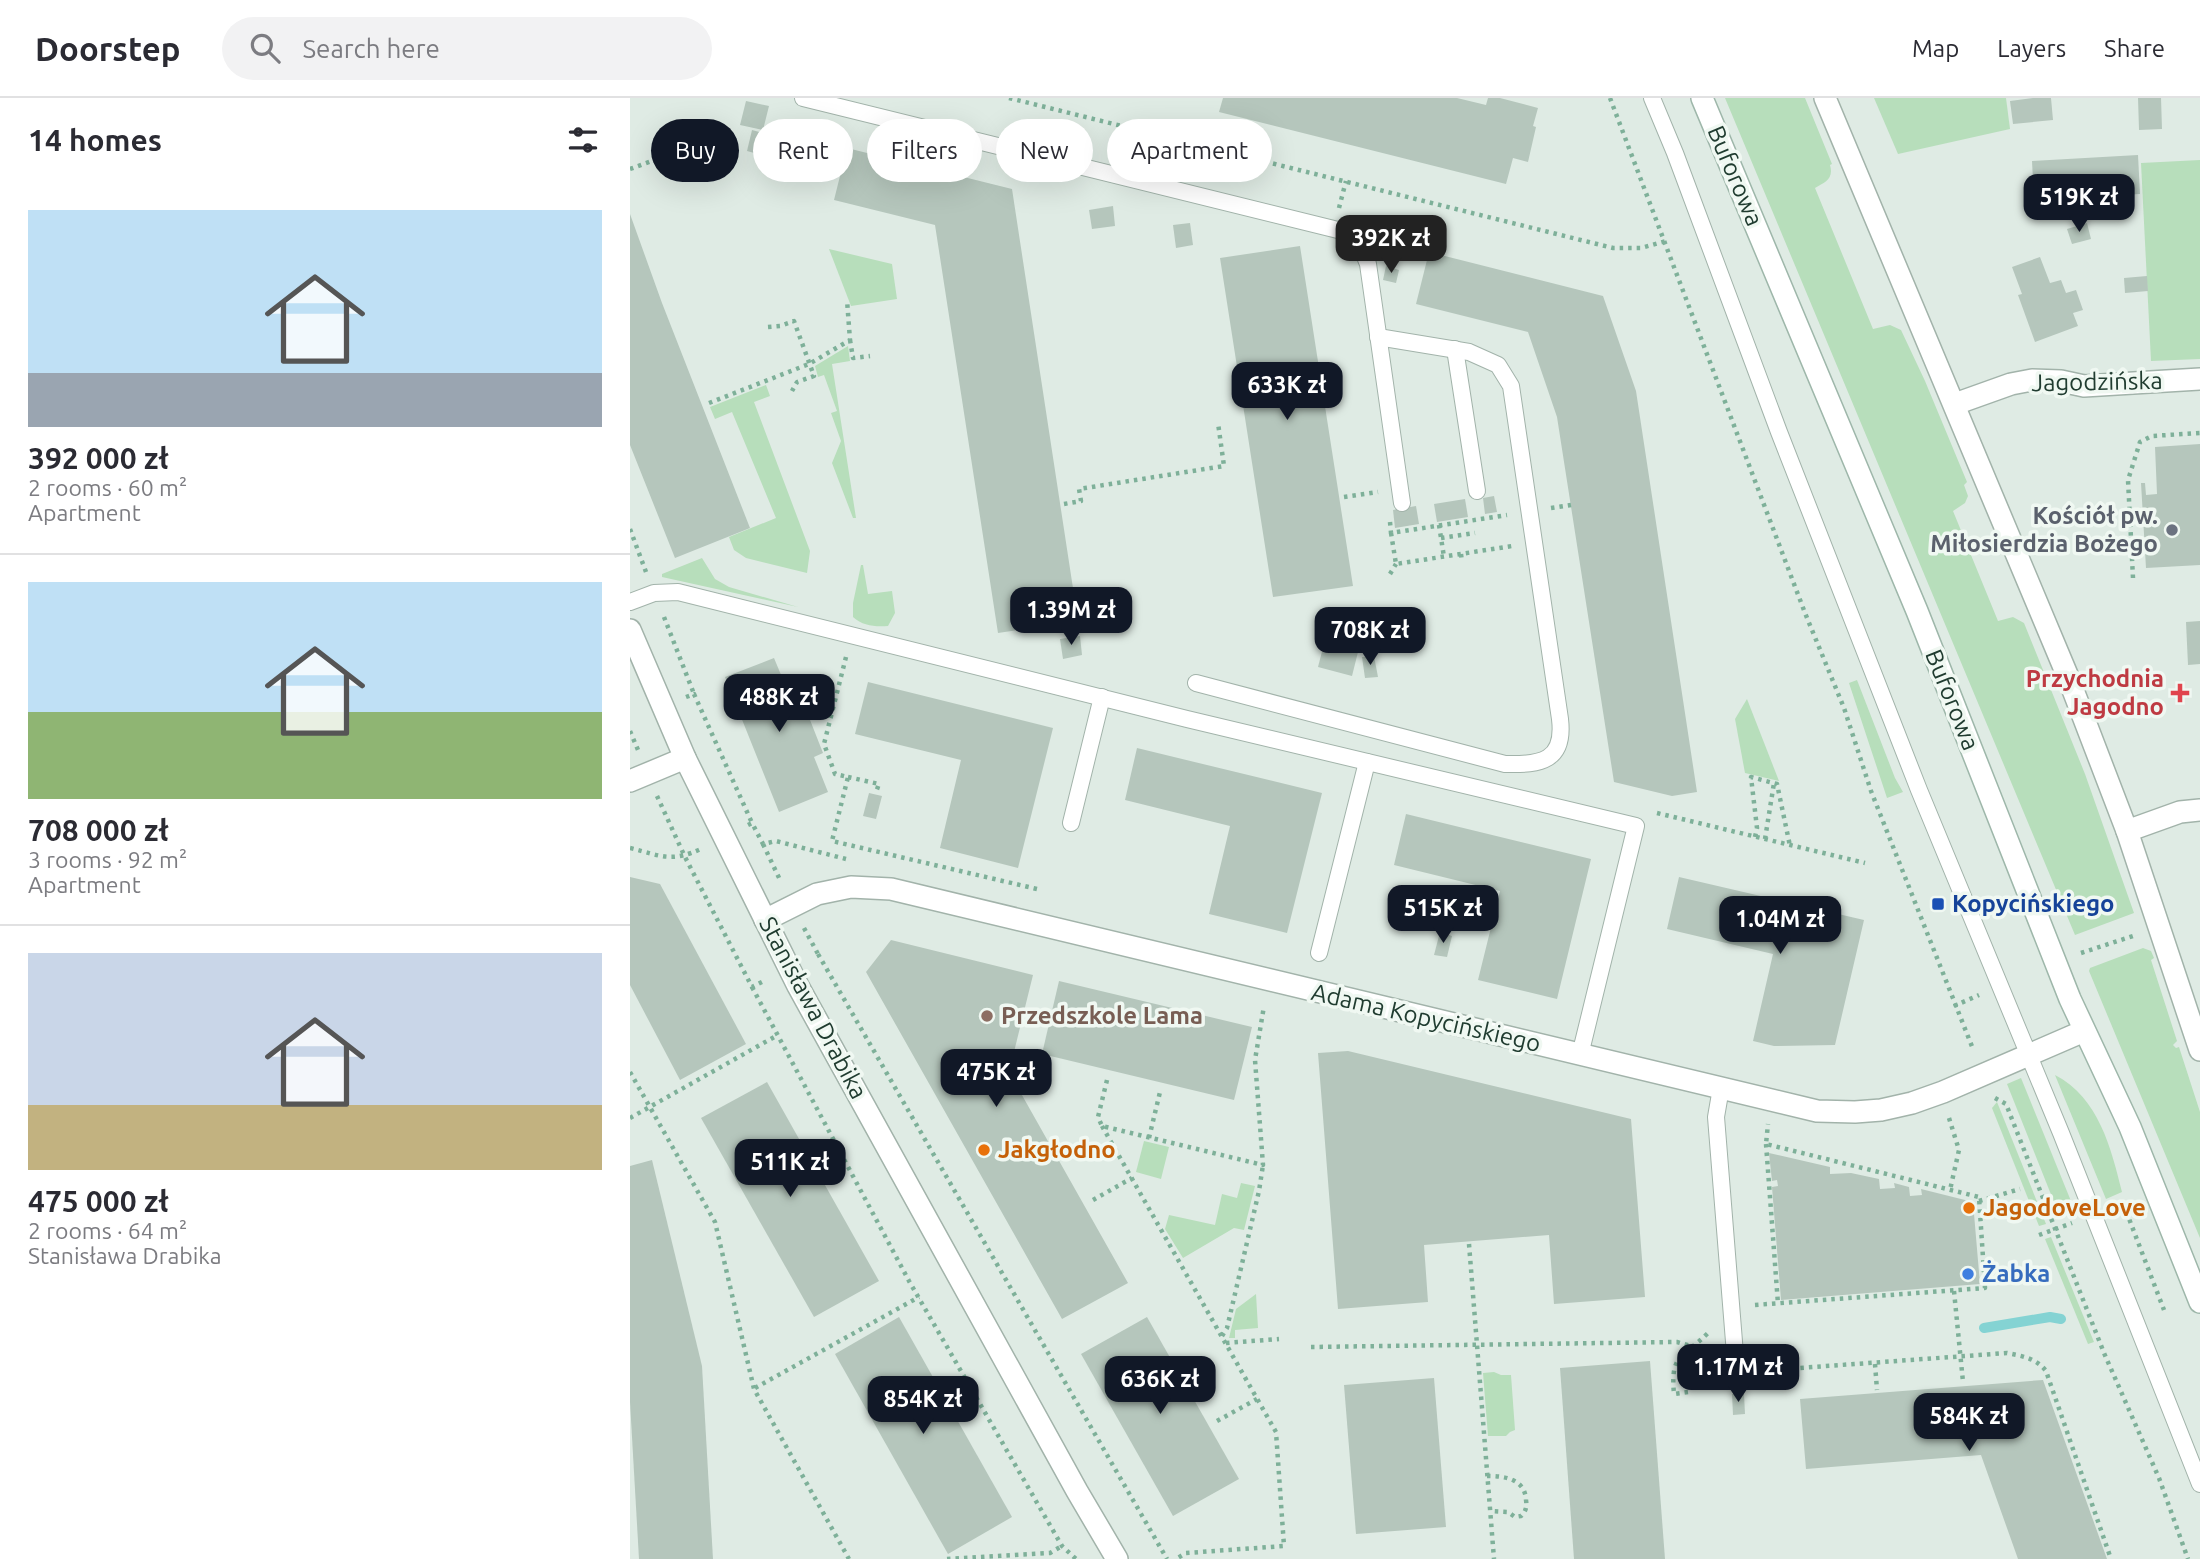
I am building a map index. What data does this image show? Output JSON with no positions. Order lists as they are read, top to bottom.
{
  "streets": {
    "street": [
      "Buforowa",
      "Jagodzińska",
      "Stanisława Drabika",
      "Adama Kopycińskiego"
    ]
  },
  "crossings": [
    ["Buforowa", "Adama Kopycińskiego"],
    ["Stanisława Drabika", "Adama Kopycińskiego"]
  ],
  "places": {
    "other": [
      "Kościół pw. Miłosierdzia Bożego",
      "Przedszkole Lama",
      "Jakgłodno",
      "JagodoveLove",
      "Żabka"
    ],
    "health": ["Przychodnia Jagodno"],
    "transit": ["Kopycińskiego"]
  },
  "page": {
    "header": "Doorstep",
    "search": "Search here",
    "nav": ["Map", "Layers", "Share"],
    "heading": "14 homes",
    "chip": [
      "Buy",
      "Rent",
      "Filters",
      "New",
      "Apartment"
    ],
    "price": [
      "519K zł",
      "392K zł",
      "633K zł",
      "1.39M zł",
      "708K zł",
      "488K zł",
      "515K zł",
      "1.04M zł",
      "475K zł",
      "511K zł",
      "1.17M zł",
      "636K zł",
      "854K zł",
      "584K zł"
    ],
    "list": [
      {
        "name": "392 000 zł",
        "note": "2 rooms · 60 m² · Apartment"
      },
      {
        "name": "708 000 zł",
        "note": "3 rooms · 92 m² · Apartment"
      },
      {
        "name": "475 000 zł",
        "note": "2 rooms · 64 m² · Stanisława Drabika"
      }
    ]
  }
}
